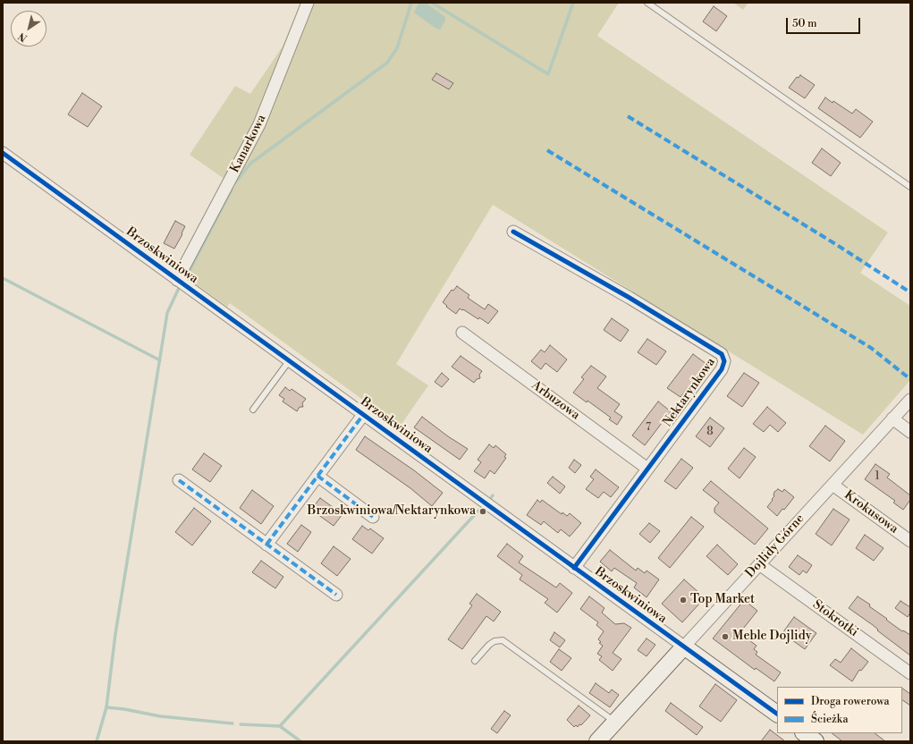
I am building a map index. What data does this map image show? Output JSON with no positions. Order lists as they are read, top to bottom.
{
  "streets": {
    "street": [
      "Kanarkowa",
      "Brzoskwiniowa",
      "Nektarynkowa",
      "Arbuzowa",
      "Krokusowa",
      "Dojlidy Górne",
      "Stokrotki"
    ]
  },
  "crossings": [
    ["Kanarkowa", "Brzoskwiniowa"],
    ["Brzoskwiniowa", "Nektarynkowa"],
    ["Brzoskwiniowa", "Dojlidy Górne"],
    ["Nektarynkowa", "Arbuzowa"],
    ["Krokusowa", "Dojlidy Górne"],
    ["Dojlidy Górne", "Stokrotki"]
  ],
  "places": ["Brzoskwiniowa/Nektarynkowa", "Top Market", "Meble Dojlidy"],
  "house_numbers": ["7", "8", "1"],
  "legend": ["Droga rowerowa", "Ścieżka"],
  "scale_bar": "50 m",
  "north": "bottom left"
}
